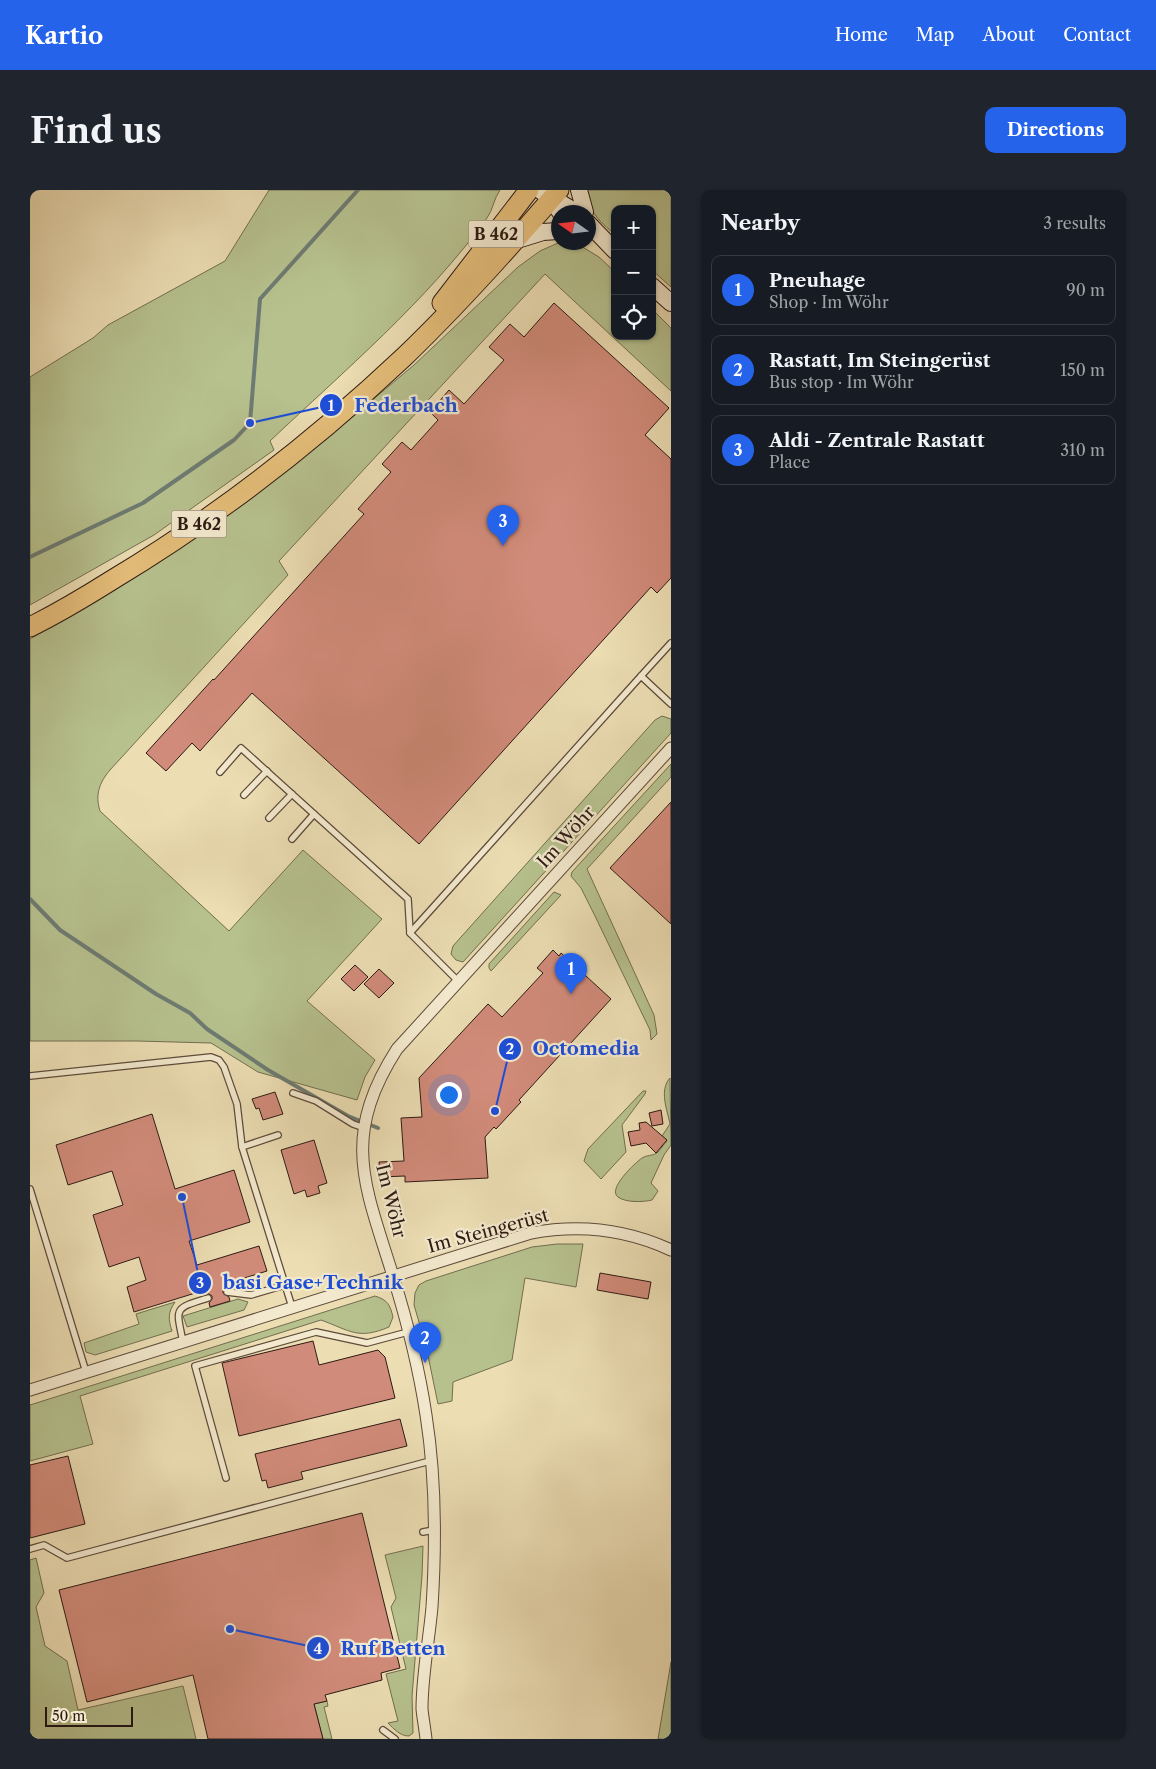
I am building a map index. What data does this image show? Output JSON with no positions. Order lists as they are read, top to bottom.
{
  "streets": {
    "main road": ["B 462"],
    "street": ["Im Wöhr", "Im Steingerüst"]
  },
  "crossings": [
    ["Im Wöhr", "Im Steingerüst"]
  ],
  "places": [
    "Federbach",
    "Octomedia",
    "basi Gase+Technik",
    "Ruf Betten"
  ],
  "scale_bar": "50 m",
  "north": "left",
  "page": {
    "header": "Kartio",
    "nav": [
      "Home",
      "Map",
      "About",
      "Contact"
    ],
    "buttons": "Directions",
    "title": "Find us",
    "heading": ["Nearby", "3 results"],
    "map_buttons": ["+", "−"],
    "list": [
      {
        "mark": "1",
        "name": "Pneuhage",
        "note": "Shop · Im Wöhr",
        "value": "90 m"
      },
      {
        "mark": "2",
        "name": "Rastatt, Im Steingerüst",
        "note": "Bus stop · Im Wöhr",
        "value": "150 m"
      },
      {
        "mark": "3",
        "name": "Aldi - Zentrale Rastatt",
        "note": "Place",
        "value": "310 m"
      }
    ],
    "pins": ["3", "1", "2"],
    "scale": "50 m"
  }
}
